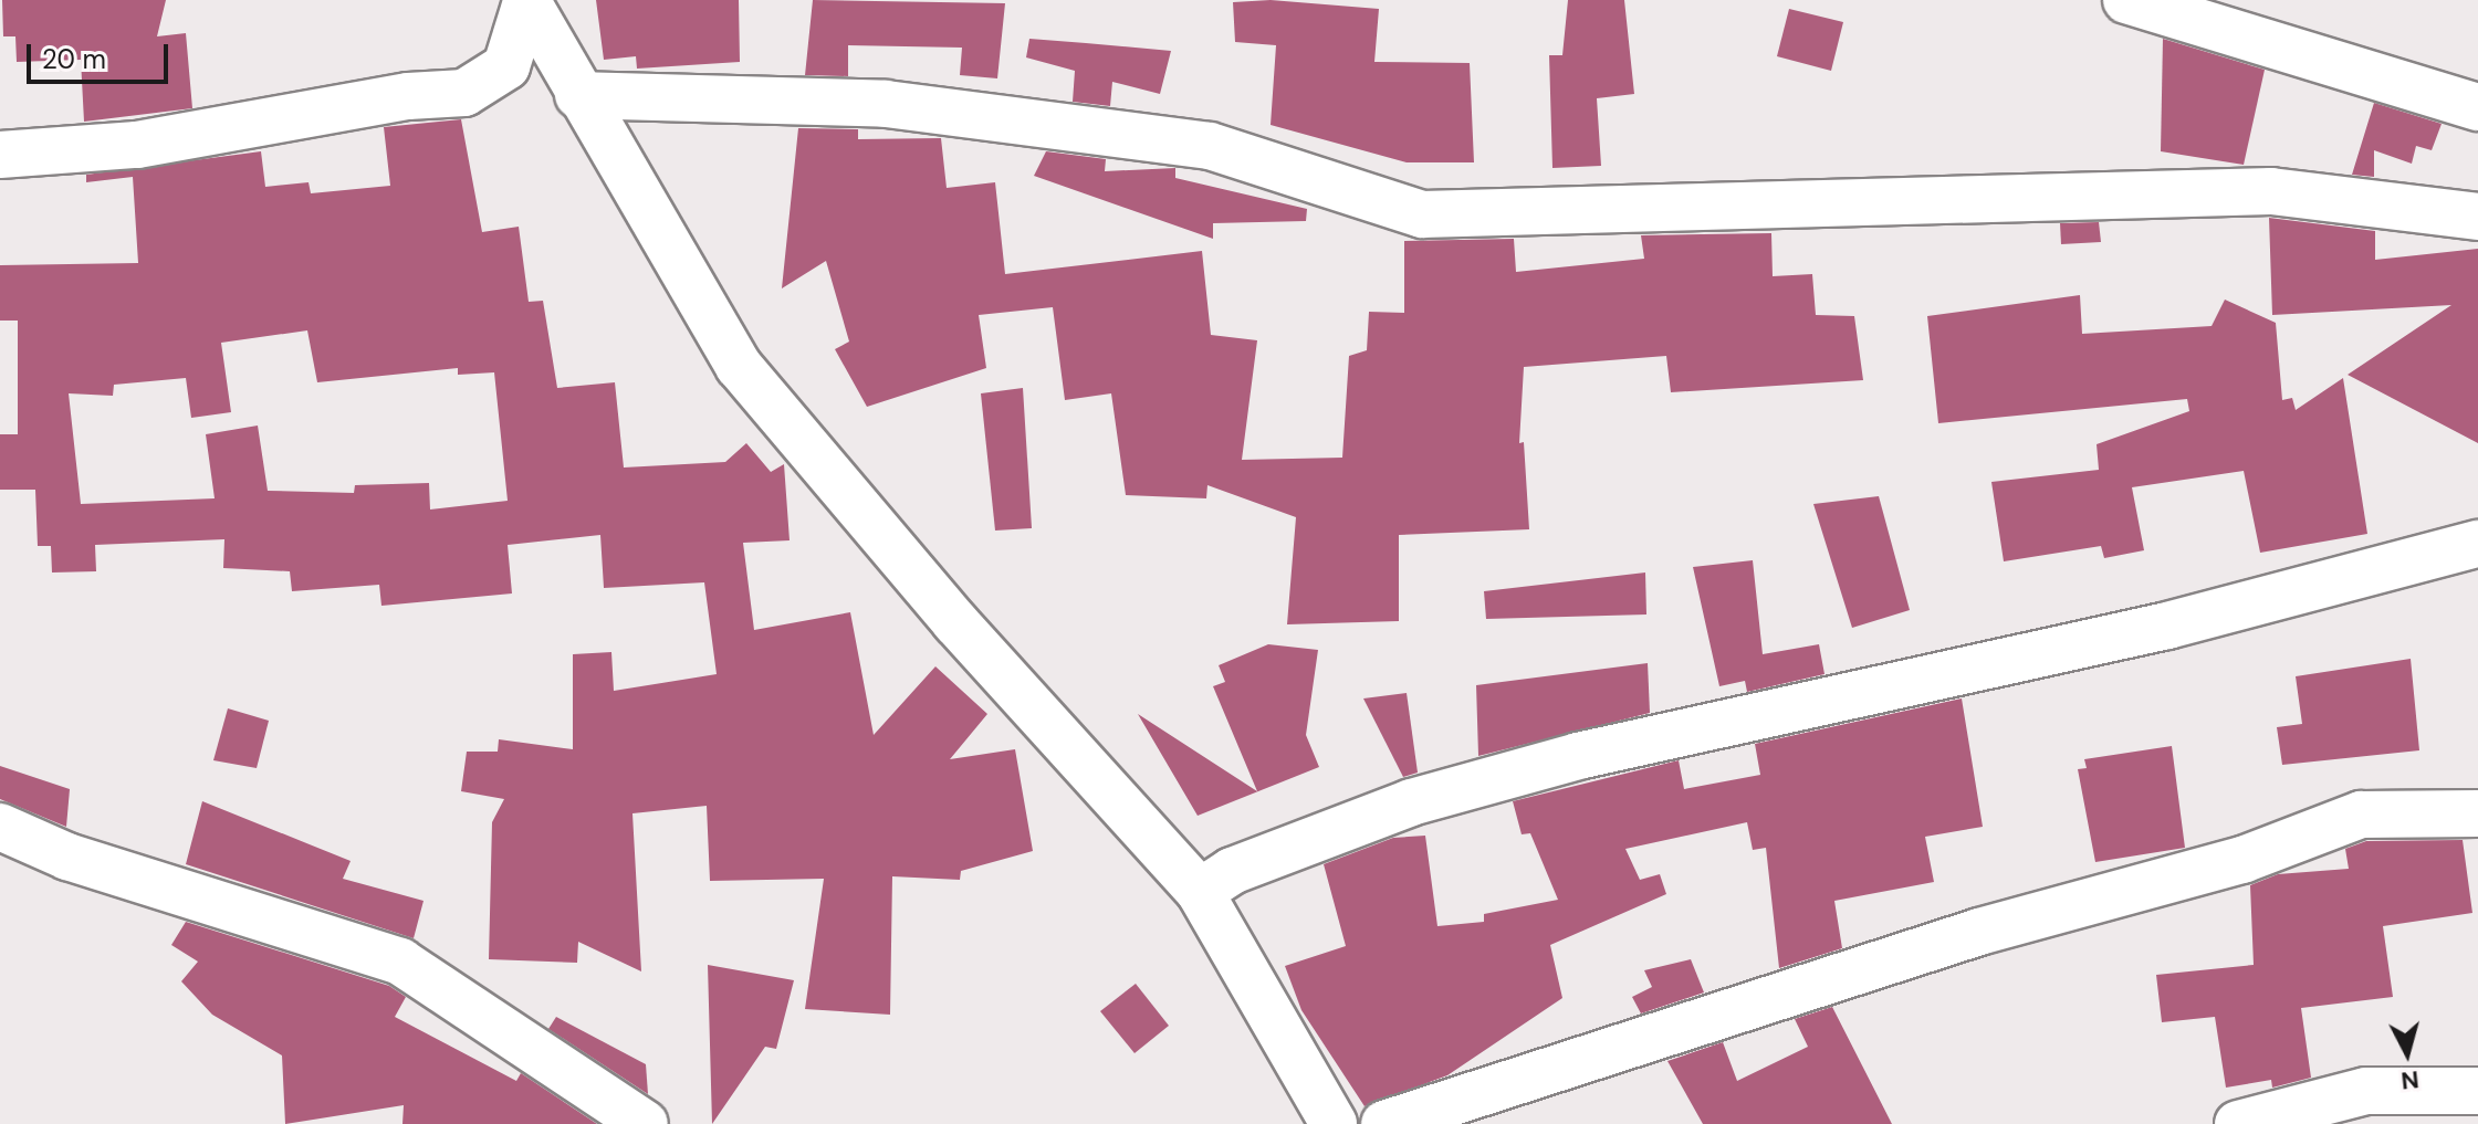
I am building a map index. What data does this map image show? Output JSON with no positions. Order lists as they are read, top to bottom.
{
  "scale_bar": "20 m",
  "north": "bottom"
}
